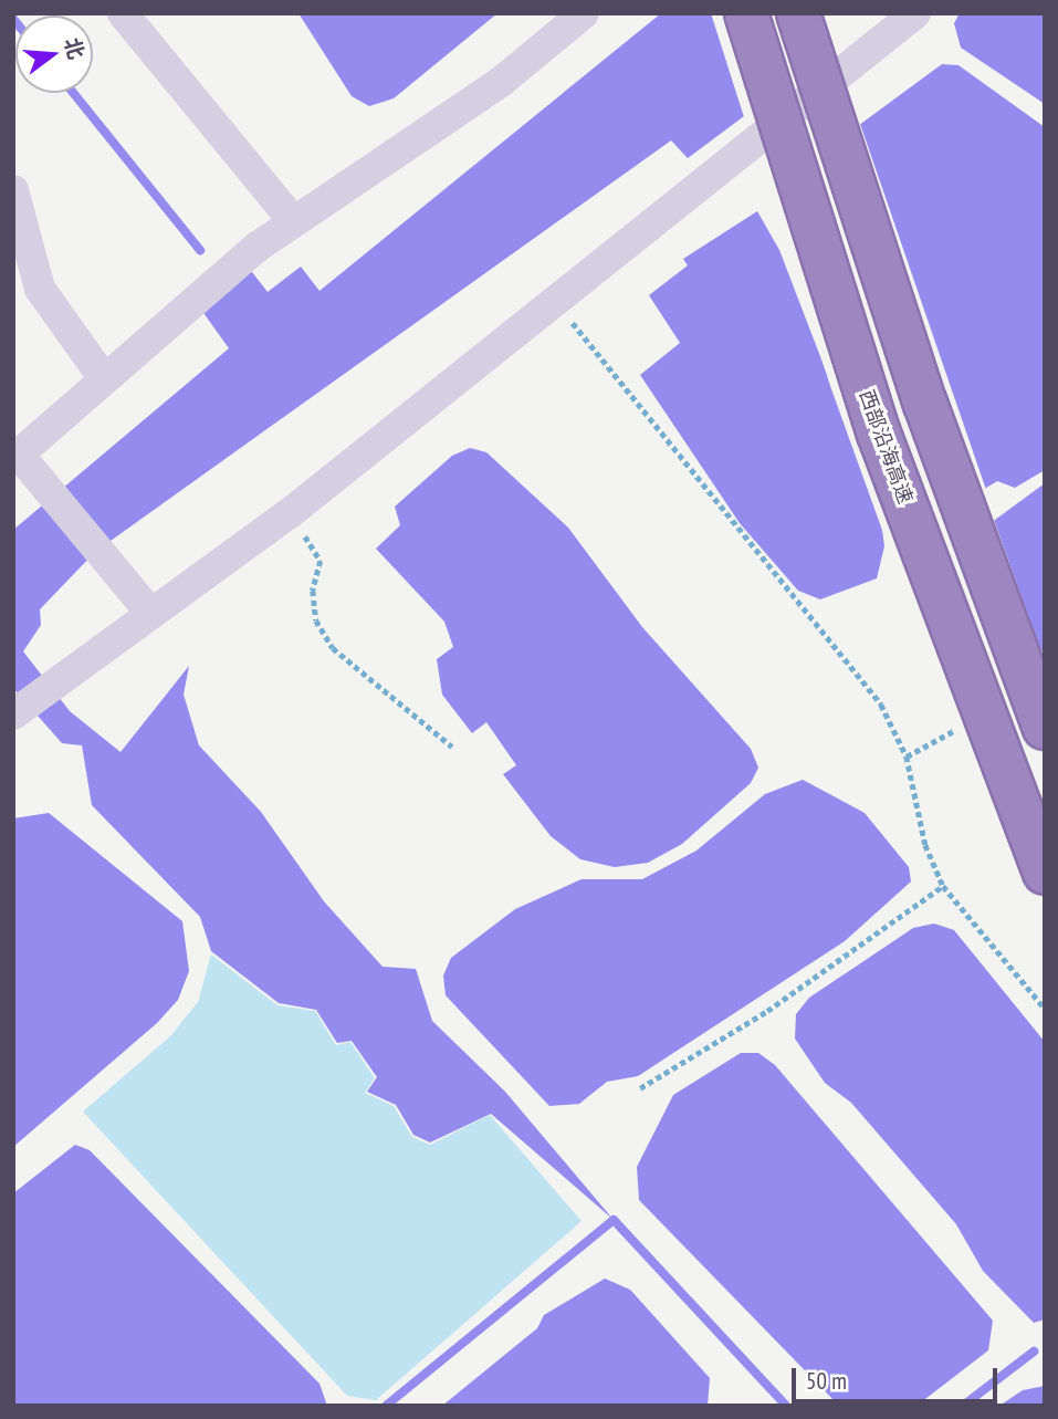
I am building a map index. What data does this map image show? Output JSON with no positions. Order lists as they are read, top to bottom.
{
  "streets": {
    "highway": ["西部沿海高速"]
  },
  "scale_bar": "50 m",
  "north": "right"
}
